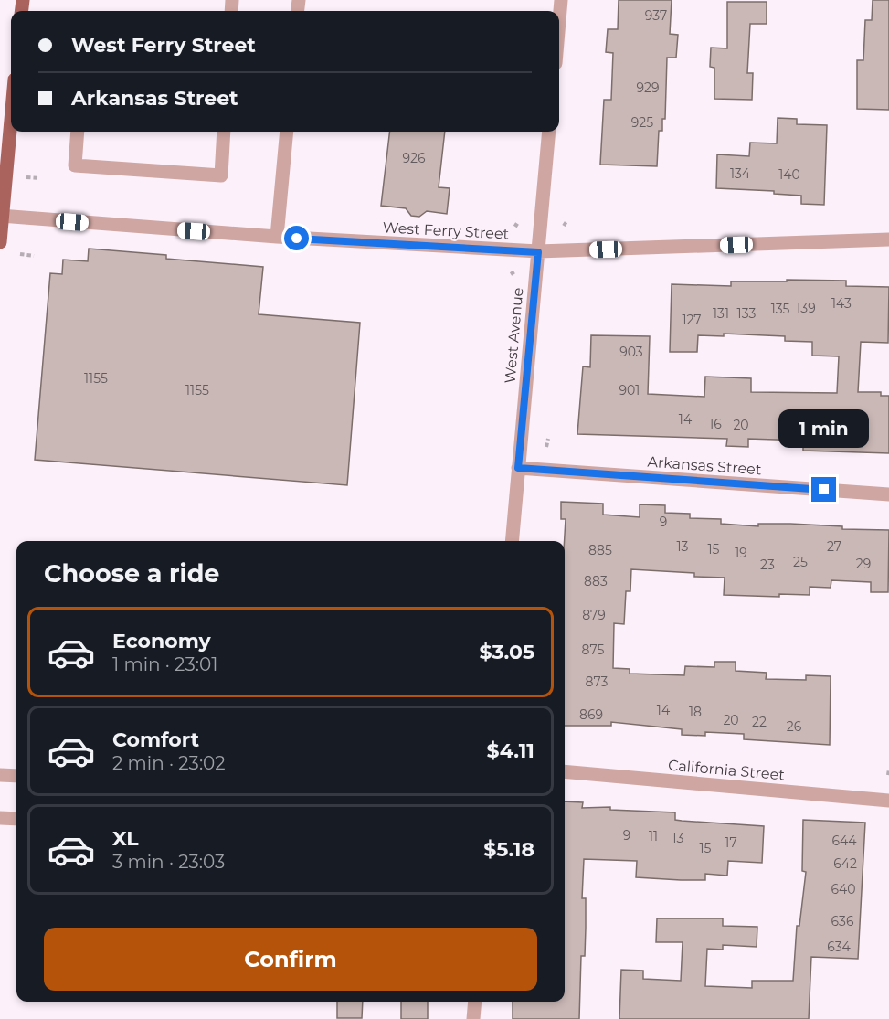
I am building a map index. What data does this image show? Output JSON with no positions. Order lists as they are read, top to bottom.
{
  "streets": {
    "street": [
      "West Ferry Street",
      "West Avenue",
      "Arkansas Street",
      "California Street"
    ]
  },
  "crossings": [
    ["West Ferry Street", "West Avenue"],
    ["West Avenue", "Arkansas Street"]
  ],
  "house_numbers": [
    "937",
    "929",
    "925",
    "926",
    "134",
    "140",
    "143",
    "139",
    "135",
    "131",
    "133",
    "127",
    "903",
    "1155",
    "1155",
    "901",
    "14",
    "16",
    "20",
    "9",
    "13",
    "27",
    "15",
    "885",
    "19",
    "25",
    "29",
    "23",
    "883",
    "879",
    "875",
    "873",
    "14",
    "18",
    "869",
    "20",
    "22",
    "26",
    "9",
    "11",
    "13",
    "644",
    "17",
    "15",
    "642",
    "640",
    "636",
    "634"
  ],
  "page": {
    "banner": ["West Ferry Street", "Arkansas Street"],
    "bubble": "1 min",
    "heading": "Choose a ride",
    "list": [
      {
        "name": "Economy",
        "note": "1 min · 23:01",
        "value": "$3.05"
      },
      {
        "name": "Comfort",
        "note": "2 min · 23:02",
        "value": "$4.11"
      },
      {
        "name": "XL",
        "note": "3 min · 23:03",
        "value": "$5.18"
      }
    ],
    "buttons": "Confirm"
  }
}
